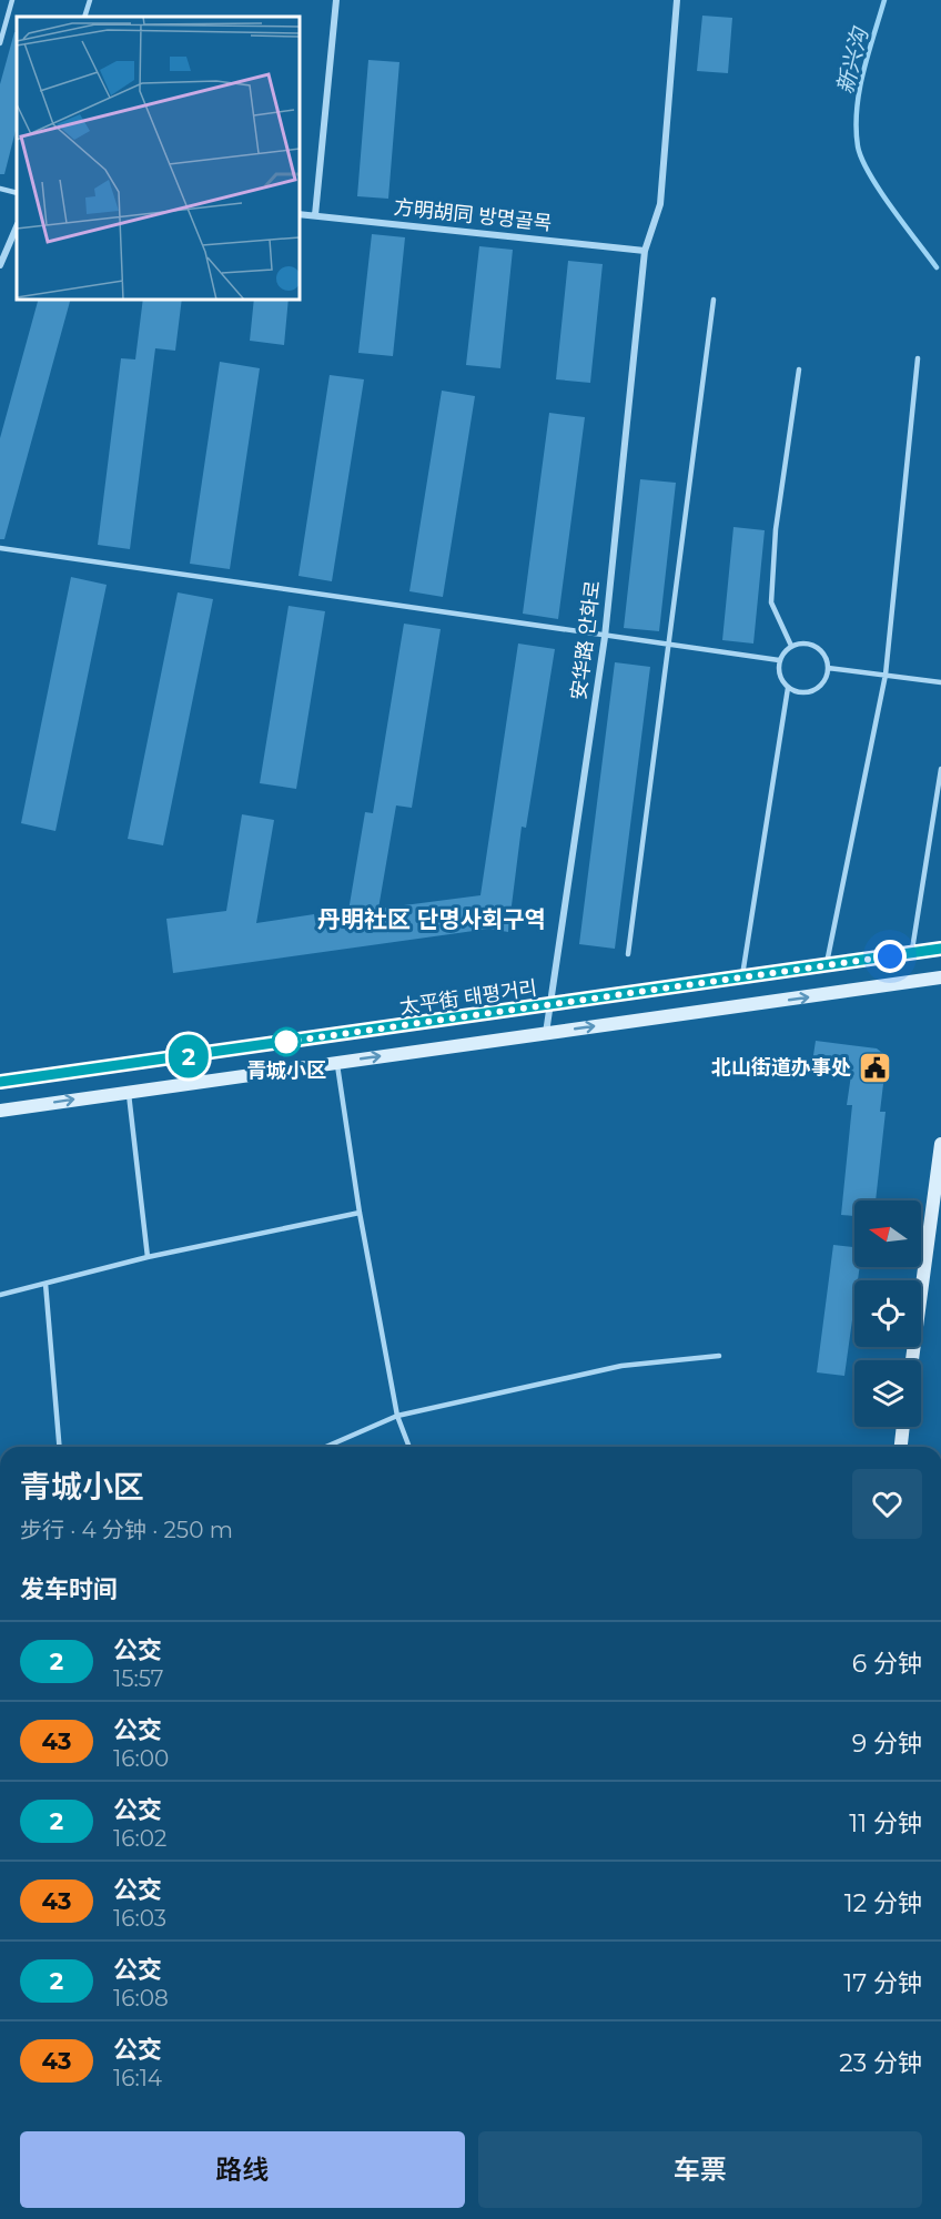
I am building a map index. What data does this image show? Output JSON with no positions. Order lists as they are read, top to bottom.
{
  "streets": {
    "main road": ["太平街 태평거리"],
    "street": ["方明胡同 방명골목", "安华路 안화로"]
  },
  "crossings": [
    ["方明胡同 방명골목", "安华路 안화로"],
    ["安华路 안화로", "太平街 태평거리"]
  ],
  "districts": ["丹明社区 단명사회구역"],
  "water": ["新兴沟"],
  "places": {
    "other": ["青城小区"],
    "public building": ["北山街道办事处"]
  },
  "lines": ["bus line 2"],
  "north": "left",
  "page": {
    "on_map": "2",
    "heading": [
      ["青城小区", "步行 · 4 分钟 · 250 m"],
      "发车时间"
    ],
    "list": [
      {
        "mark": "2",
        "name": "公交",
        "note": "15:57",
        "value": "6 分钟"
      },
      {
        "mark": "43",
        "name": "公交",
        "note": "16:00",
        "value": "9 分钟"
      },
      {
        "mark": "2",
        "name": "公交",
        "note": "16:02",
        "value": "11 分钟"
      },
      {
        "mark": "43",
        "name": "公交",
        "note": "16:03",
        "value": "12 分钟"
      },
      {
        "mark": "2",
        "name": "公交",
        "note": "16:08",
        "value": "17 分钟"
      },
      {
        "mark": "43",
        "name": "公交",
        "note": "16:14",
        "value": "23 分钟"
      }
    ],
    "buttons": ["路线", "车票"]
  }
}
